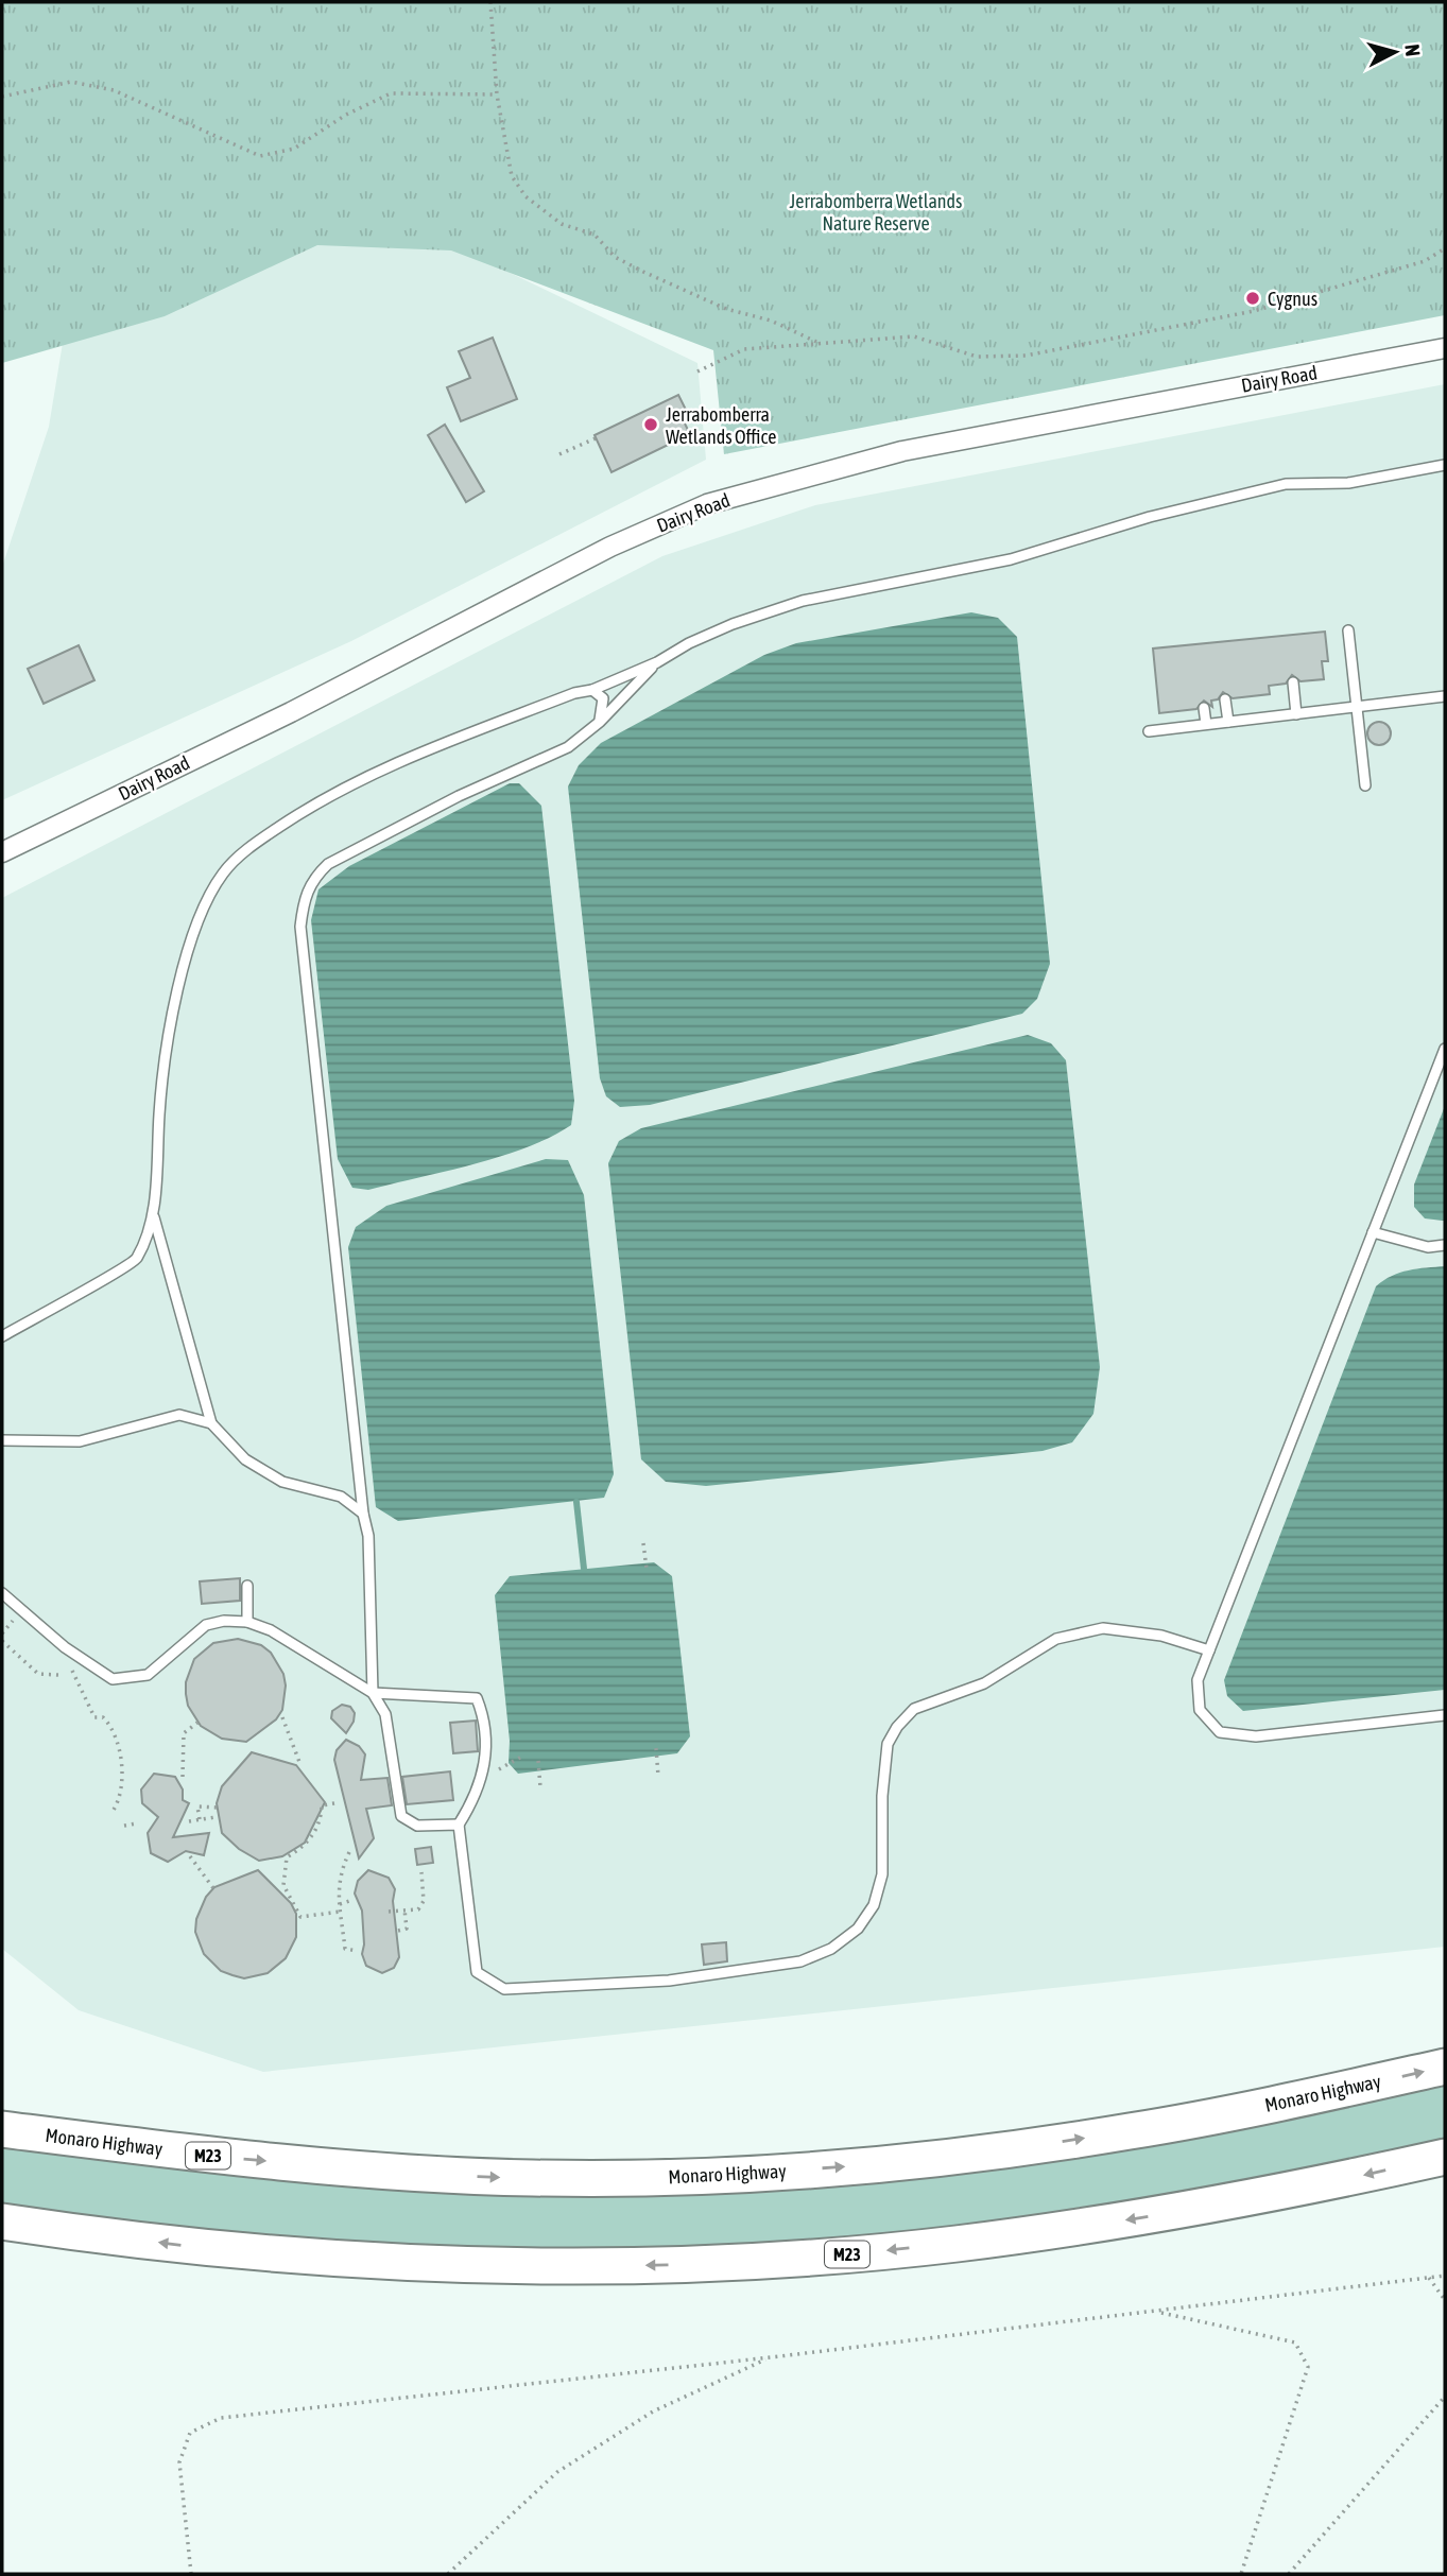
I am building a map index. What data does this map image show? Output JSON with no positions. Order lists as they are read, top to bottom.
{
  "streets": {
    "highway": ["Monaro Highway", "M23"],
    "street": ["Dairy Road"]
  },
  "parks": ["Jerrabomberra Wetlands Nature Reserve"],
  "places": ["Cygnus", "Jerrabomberra Wetlands Office"],
  "north": "right"
}
